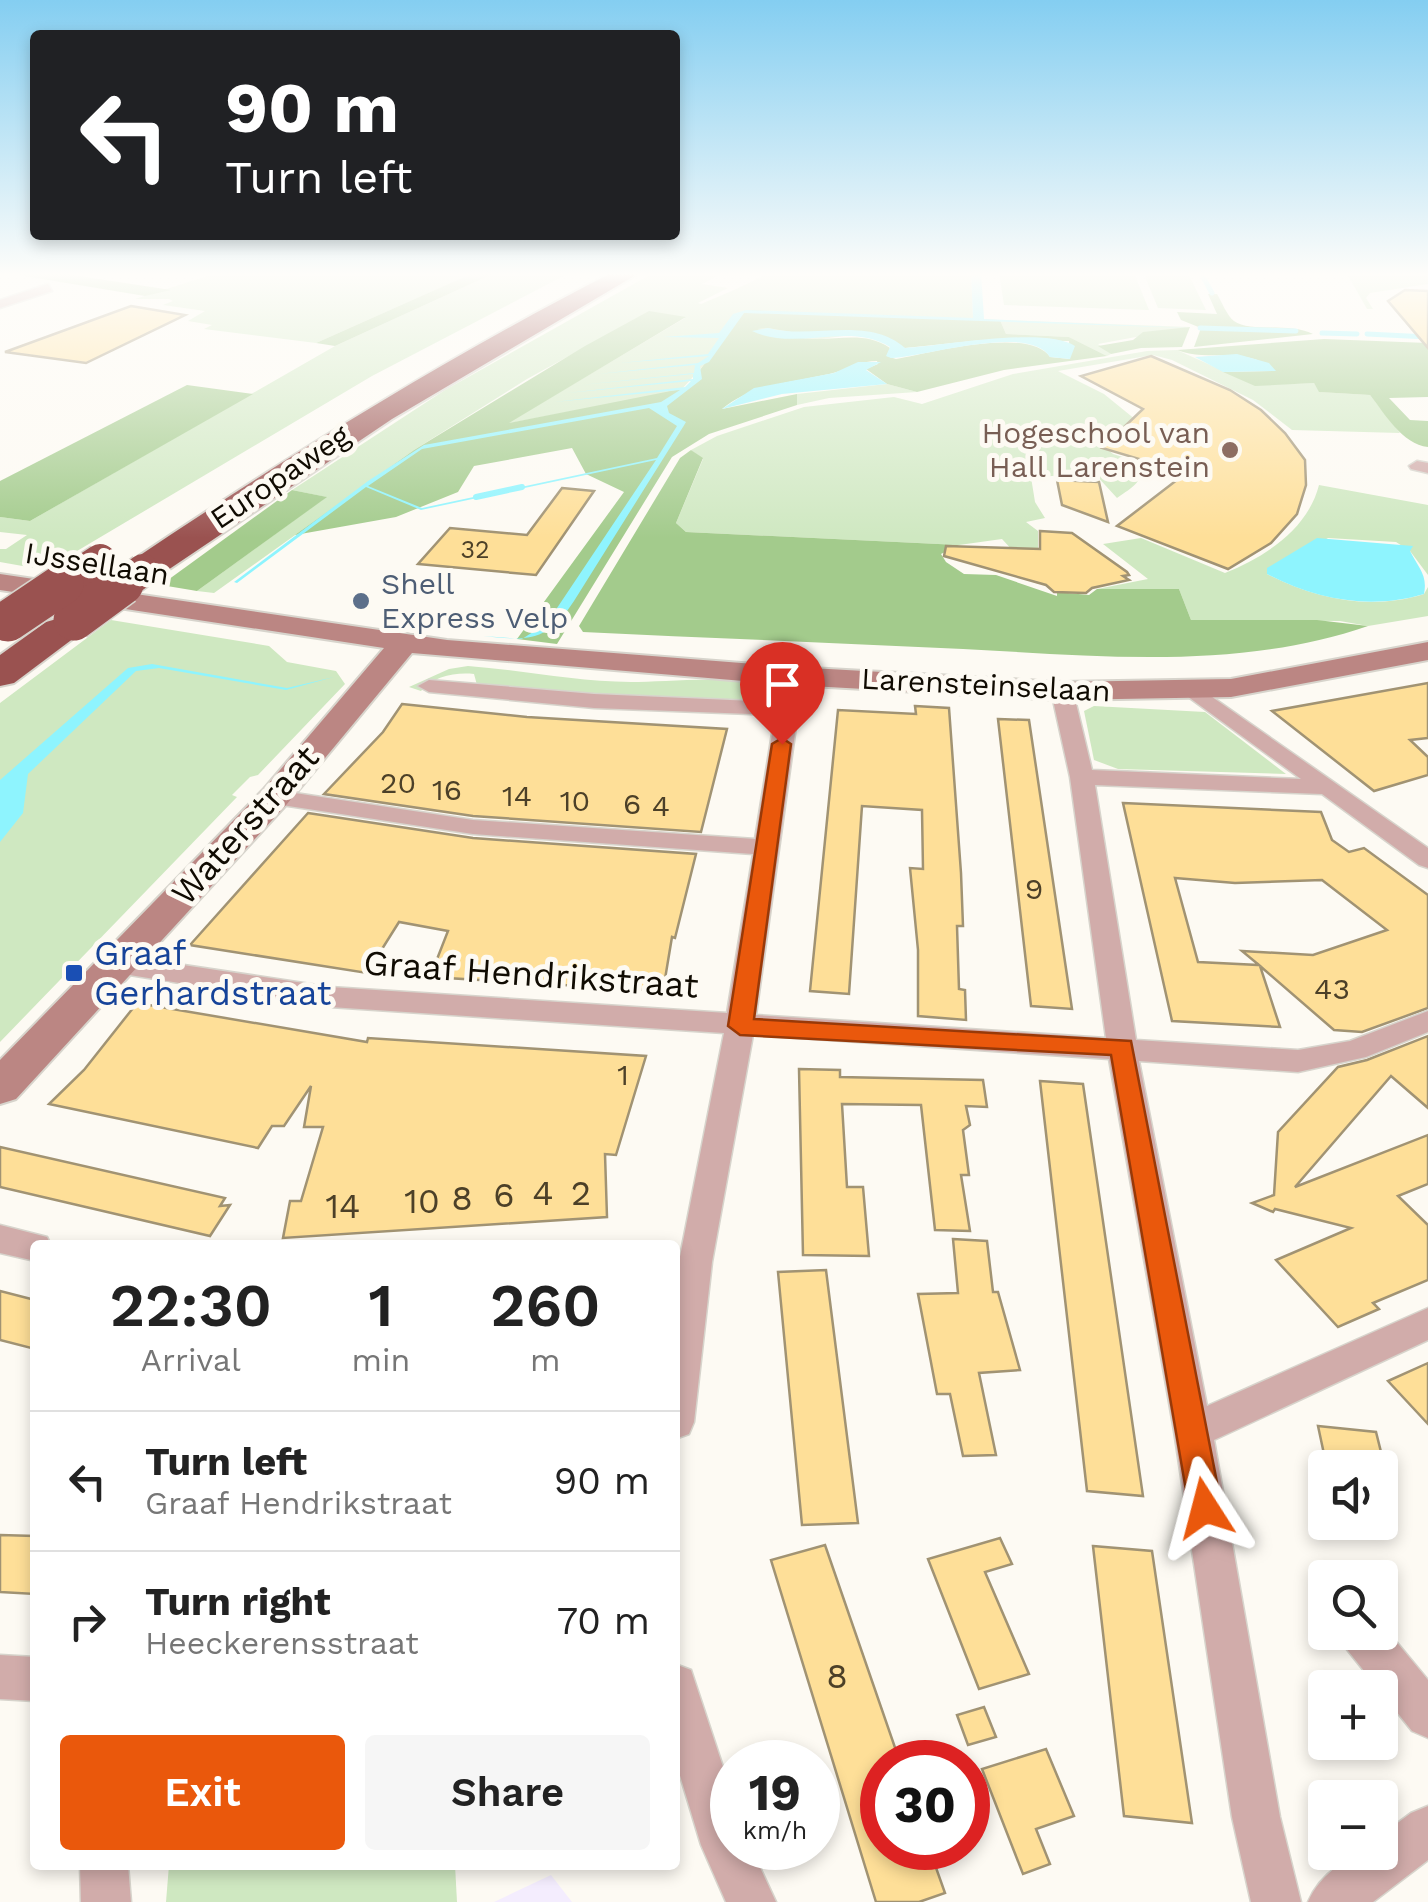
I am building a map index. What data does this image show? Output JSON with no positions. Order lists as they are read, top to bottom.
{
  "streets": {
    "highway": ["Europaweg"],
    "main road": ["IJssellaan", "Larensteinselaan", "Waterstraat"],
    "street": ["Graaf Hendrikstraat"]
  },
  "crossings": [
    ["IJssellaan", "Larensteinselaan"],
    ["Larensteinselaan", "Waterstraat"],
    ["Waterstraat", "Graaf Hendrikstraat"]
  ],
  "places": {
    "other": ["Hogeschool van Hall Larenstein", "Shell Express Velp"],
    "transit": ["Graaf Gerhardstraat"]
  },
  "house_numbers": [
    "32",
    "20",
    "16",
    "14",
    "10",
    "6",
    "4",
    "9",
    "43",
    "1",
    "4",
    "2",
    "6",
    "8",
    "10",
    "14",
    "8"
  ],
  "page": {
    "turn": ["90 m", "Turn left"],
    "eta": [
      "22:30",
      "Arrival",
      "1",
      "min",
      "260",
      "m"
    ],
    "list": [
      {
        "name": "Turn left",
        "note": "Graaf Hendrikstraat",
        "value": "90 m"
      },
      {
        "name": "Turn right",
        "note": "Heeckerensstraat",
        "value": "70 m"
      }
    ],
    "map_buttons": ["+", "−"],
    "buttons": ["Exit", "Share"],
    "speed": "19 km/h",
    "limit": "30"
  }
}
